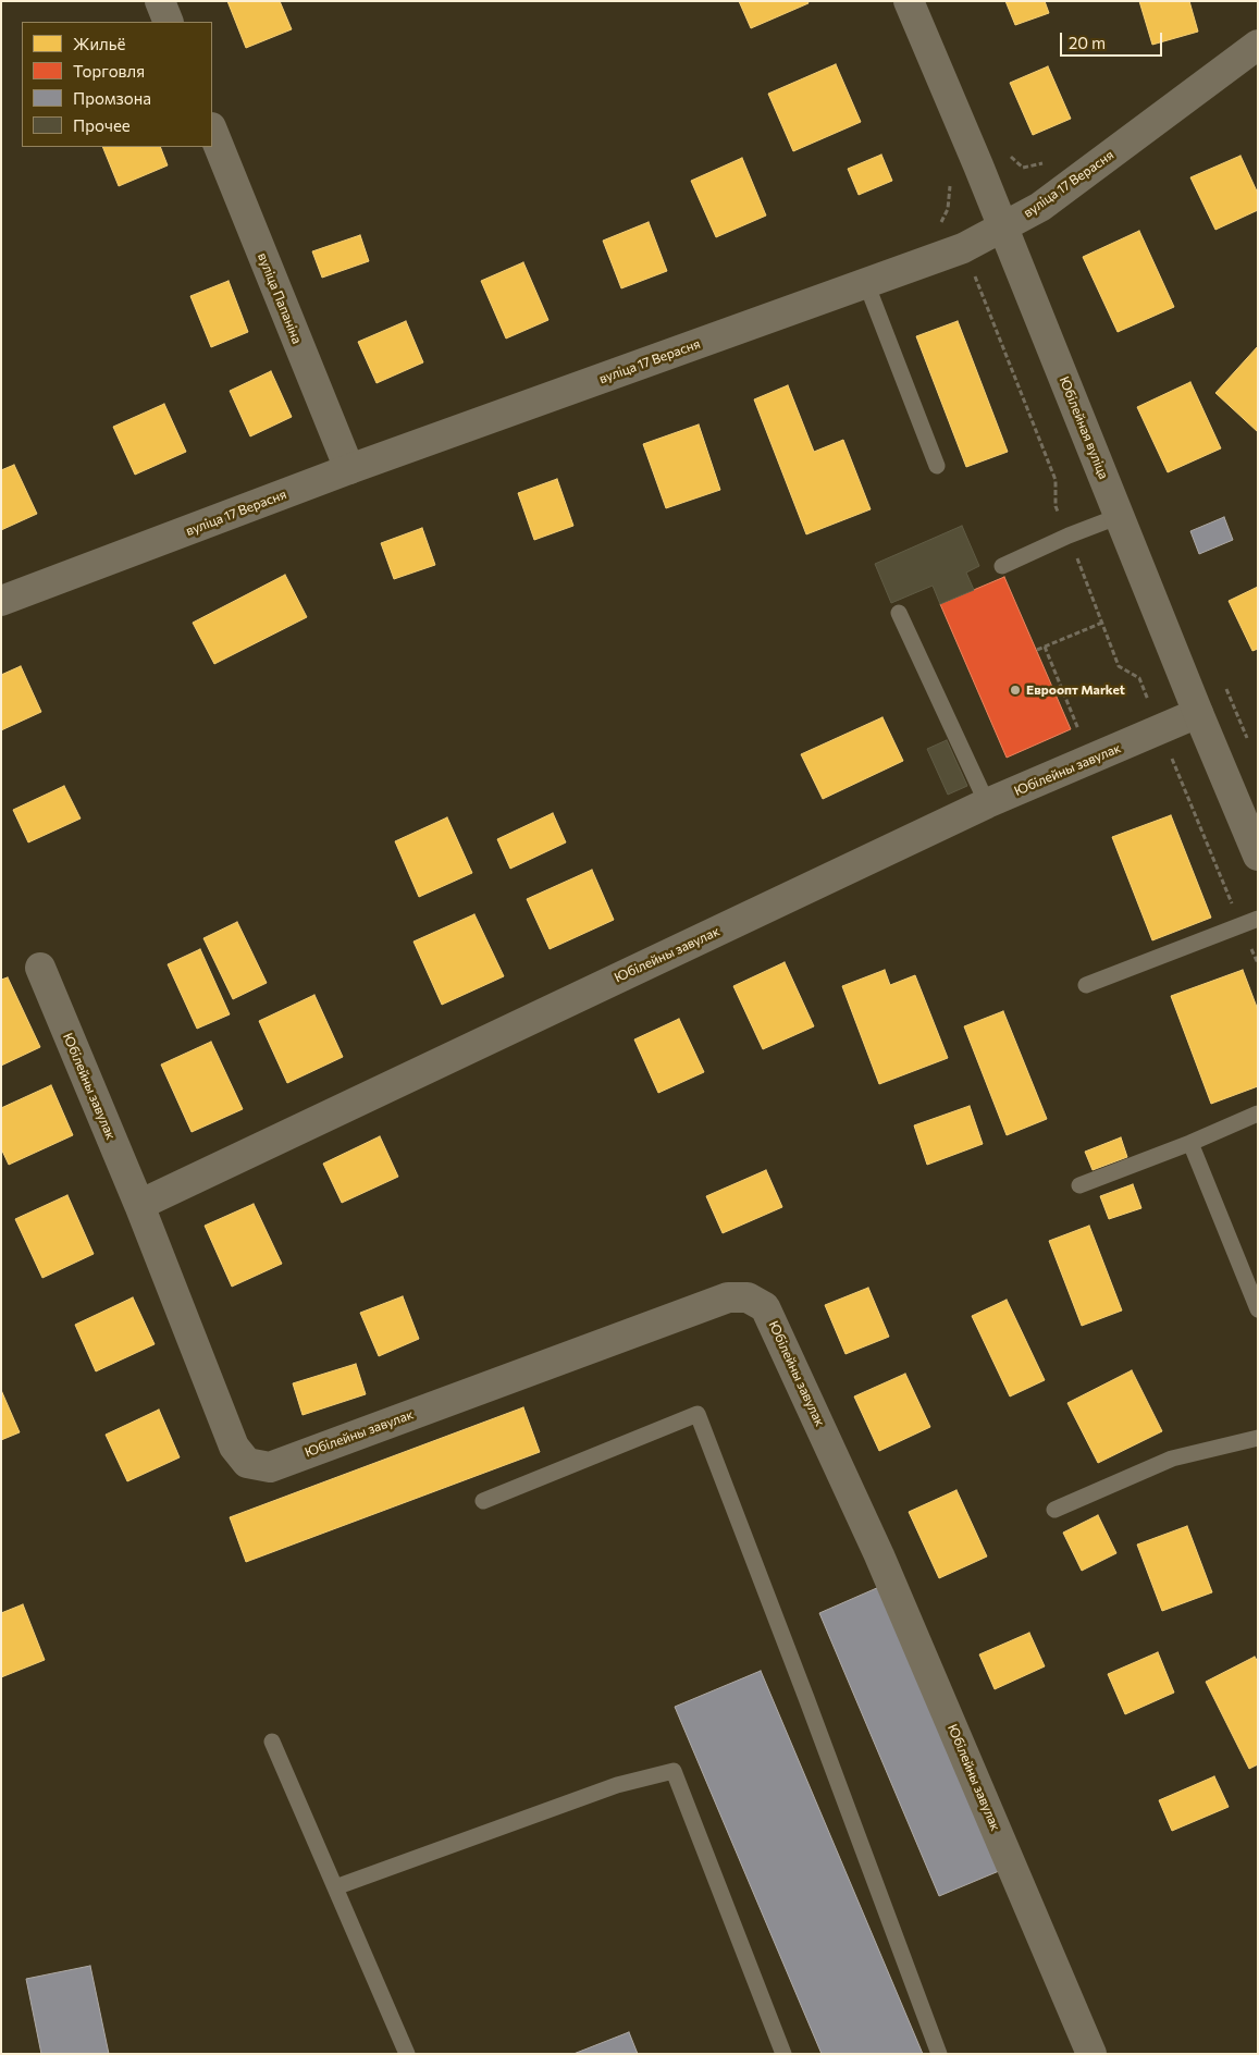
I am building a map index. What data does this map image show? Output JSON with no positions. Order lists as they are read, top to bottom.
{
  "streets": {
    "street": [
      "вуліца 17 Верасня",
      "вуліца Папаніна",
      "Юбілейная вуліца",
      "Юбілейны завулак"
    ]
  },
  "crossings": [
    ["вуліца 17 Верасня", "вуліца Папаніна"],
    ["вуліца 17 Верасня", "Юбілейная вуліца"],
    ["Юбілейная вуліца", "Юбілейны завулак"]
  ],
  "places": ["Евроопт Market"],
  "legend": [
    "Жильё",
    "Торговля",
    "Промзона",
    "Прочее"
  ],
  "scale_bar": "20 m"
}
